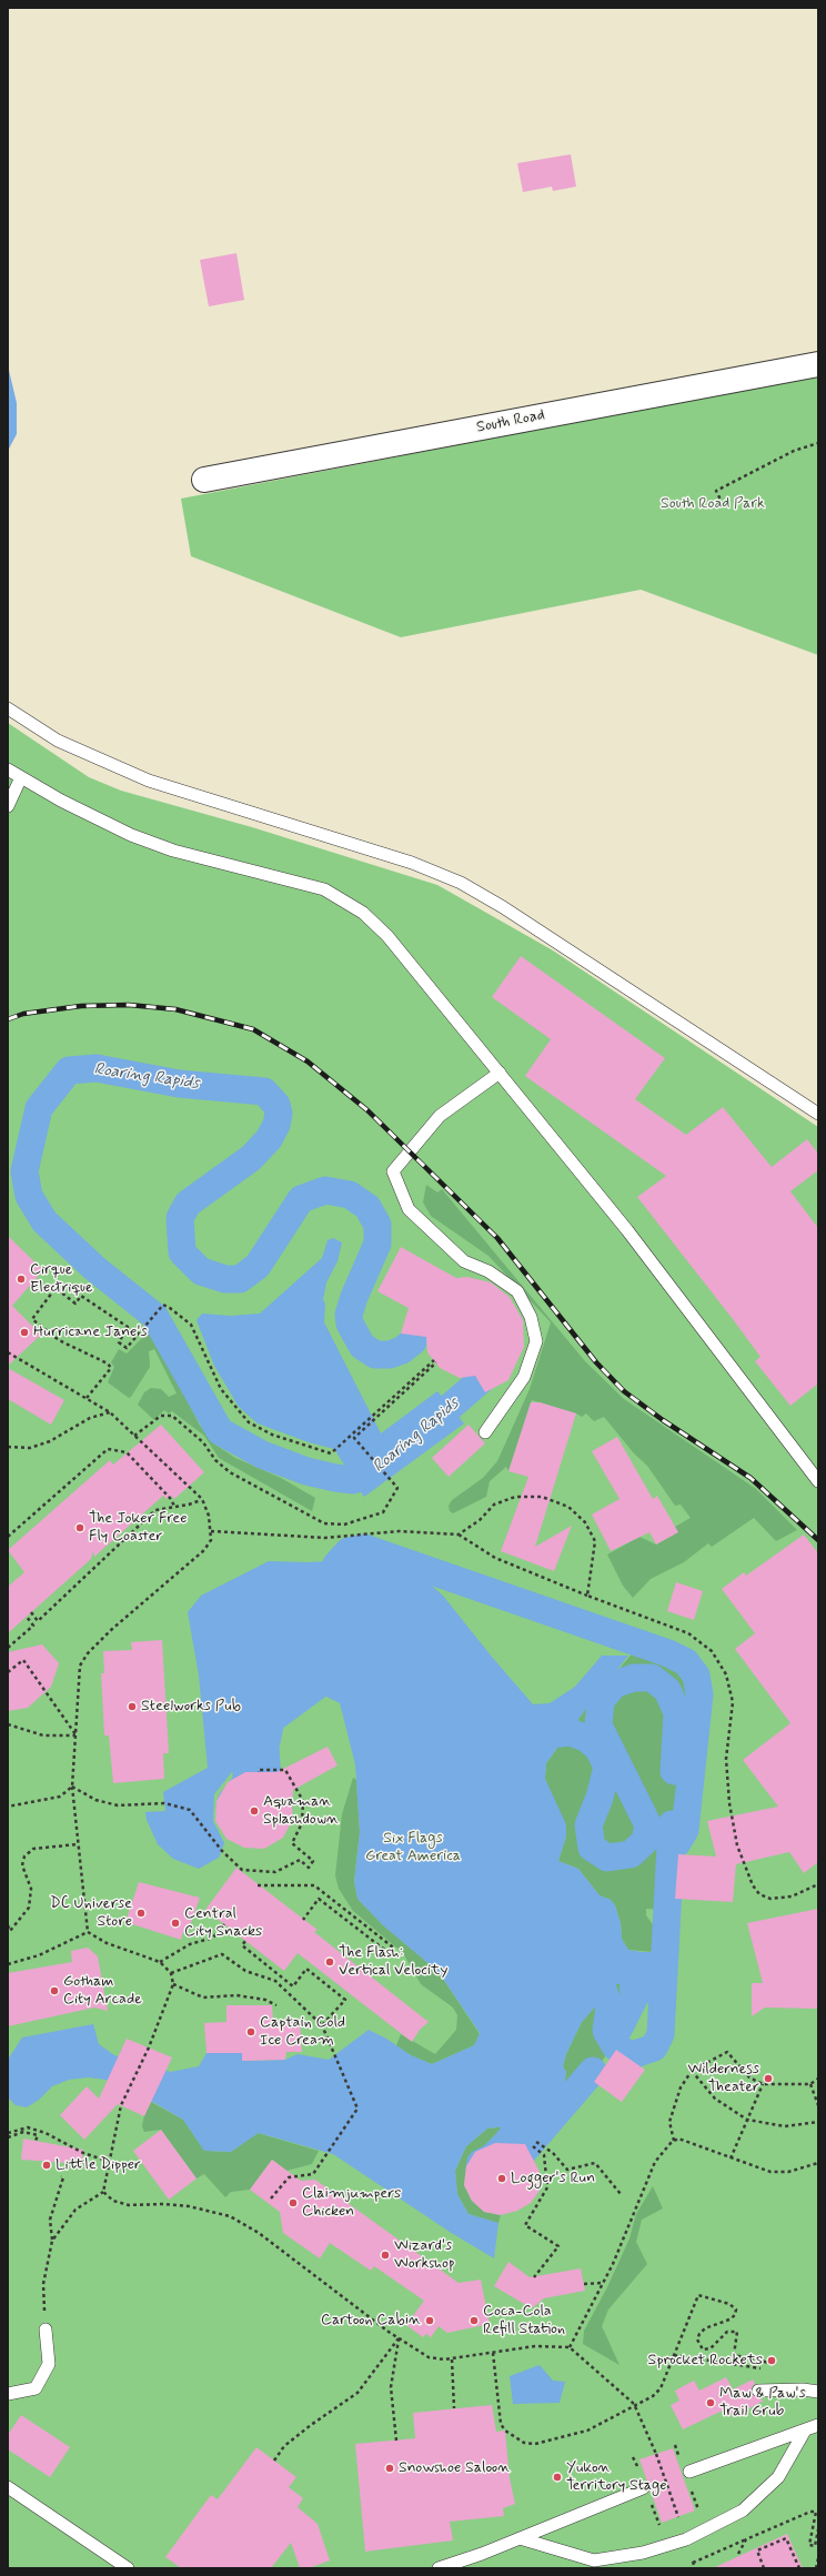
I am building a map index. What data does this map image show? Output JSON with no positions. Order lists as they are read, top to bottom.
{
  "streets": {
    "street": ["South Road"]
  },
  "water": ["Roaring Rapids"],
  "parks": ["South Road Park", "Six Flags Great America"],
  "places": [
    "Cirque Electrique",
    "Hurricane Jane's",
    "The Joker Free Fly Coaster",
    "Steelworks Pub",
    "Aquaman Splashdown",
    "DC Universe Store",
    "Central City Snacks",
    "The Flash: Vertical Velocity",
    "Gotham City Arcade",
    "Captain Cold Ice Cream",
    "Wilderness Theater",
    "Little Dipper",
    "Logger's Run",
    "Claimjumpers Chicken",
    "Wizard's Workshop",
    "Cartoon Cabin",
    "Coca-Cola Refill Station",
    "Sprocket Rockets",
    "Maw & Paw's Trail Grub",
    "Snowshoe Saloon",
    "Yukon Territory Stage"
  ]
}
